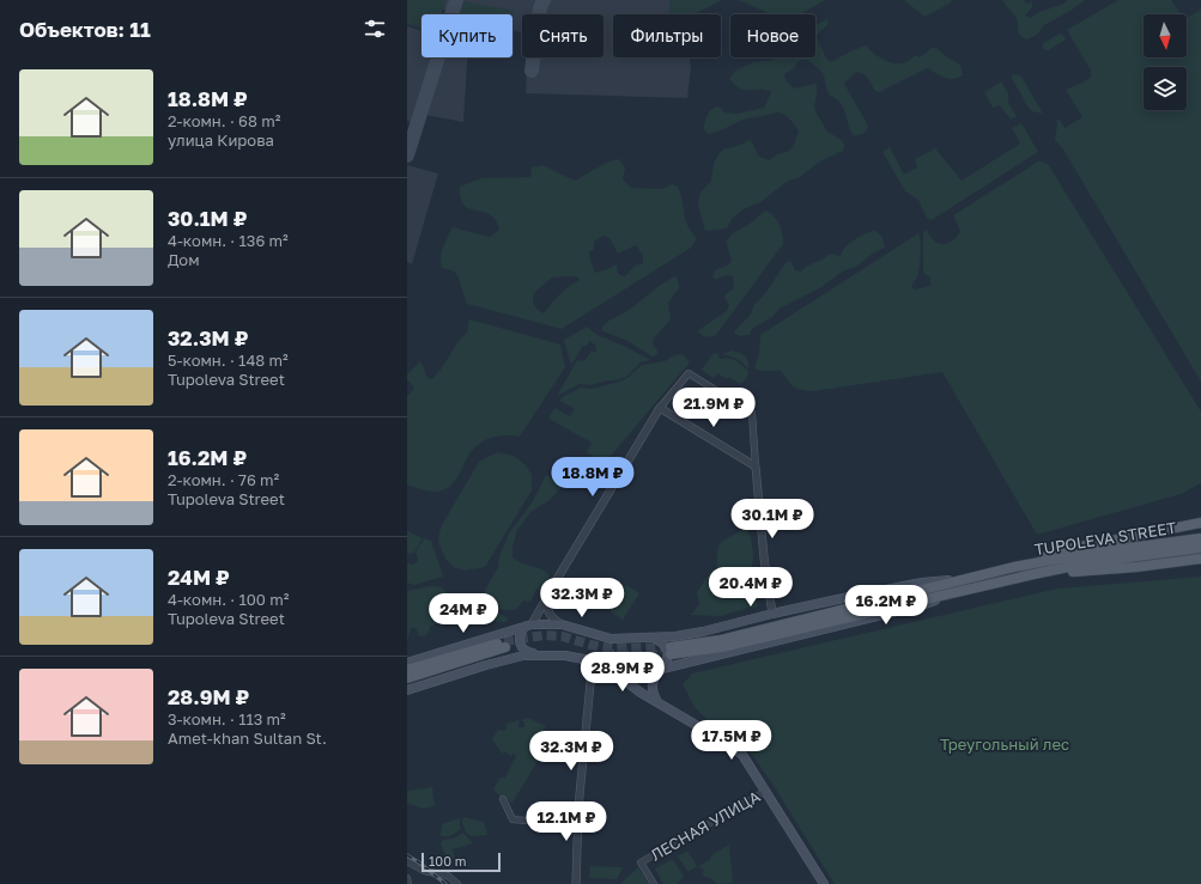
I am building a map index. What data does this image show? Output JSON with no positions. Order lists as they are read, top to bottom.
{
  "streets": {
    "main road": ["TUPOLEVA STREET"],
    "street": ["ЛЕСНАЯ УЛИЦА"]
  },
  "parks": ["Треугольный лес"],
  "scale_bar": "100 m",
  "north": "bottom",
  "page": {
    "heading": "Объектов: 11",
    "chip": [
      "Купить",
      "Снять",
      "Фильтры",
      "Новое"
    ],
    "list": [
      {
        "name": "18.8M ₽",
        "note": "2-комн. · 68 m² · улица Кирова"
      },
      {
        "name": "30.1M ₽",
        "note": "4-комн. · 136 m² · Дом"
      },
      {
        "name": "32.3M ₽",
        "note": "5-комн. · 148 m² · Tupoleva Street"
      },
      {
        "name": "16.2M ₽",
        "note": "2-комн. · 76 m² · Tupoleva Street"
      },
      {
        "name": "24M ₽",
        "note": "4-комн. · 100 m² · Tupoleva Street"
      },
      {
        "name": "28.9M ₽",
        "note": "3-комн. · 113 m² · Amet-khan Sultan St."
      }
    ],
    "price": [
      "21.9M ₽",
      "18.8M ₽",
      "30.1M ₽",
      "20.4M ₽",
      "32.3M ₽",
      "16.2M ₽",
      "24M ₽",
      "28.9M ₽",
      "17.5M ₽",
      "32.3M ₽",
      "12.1M ₽"
    ],
    "scale": "100 m"
  }
}
